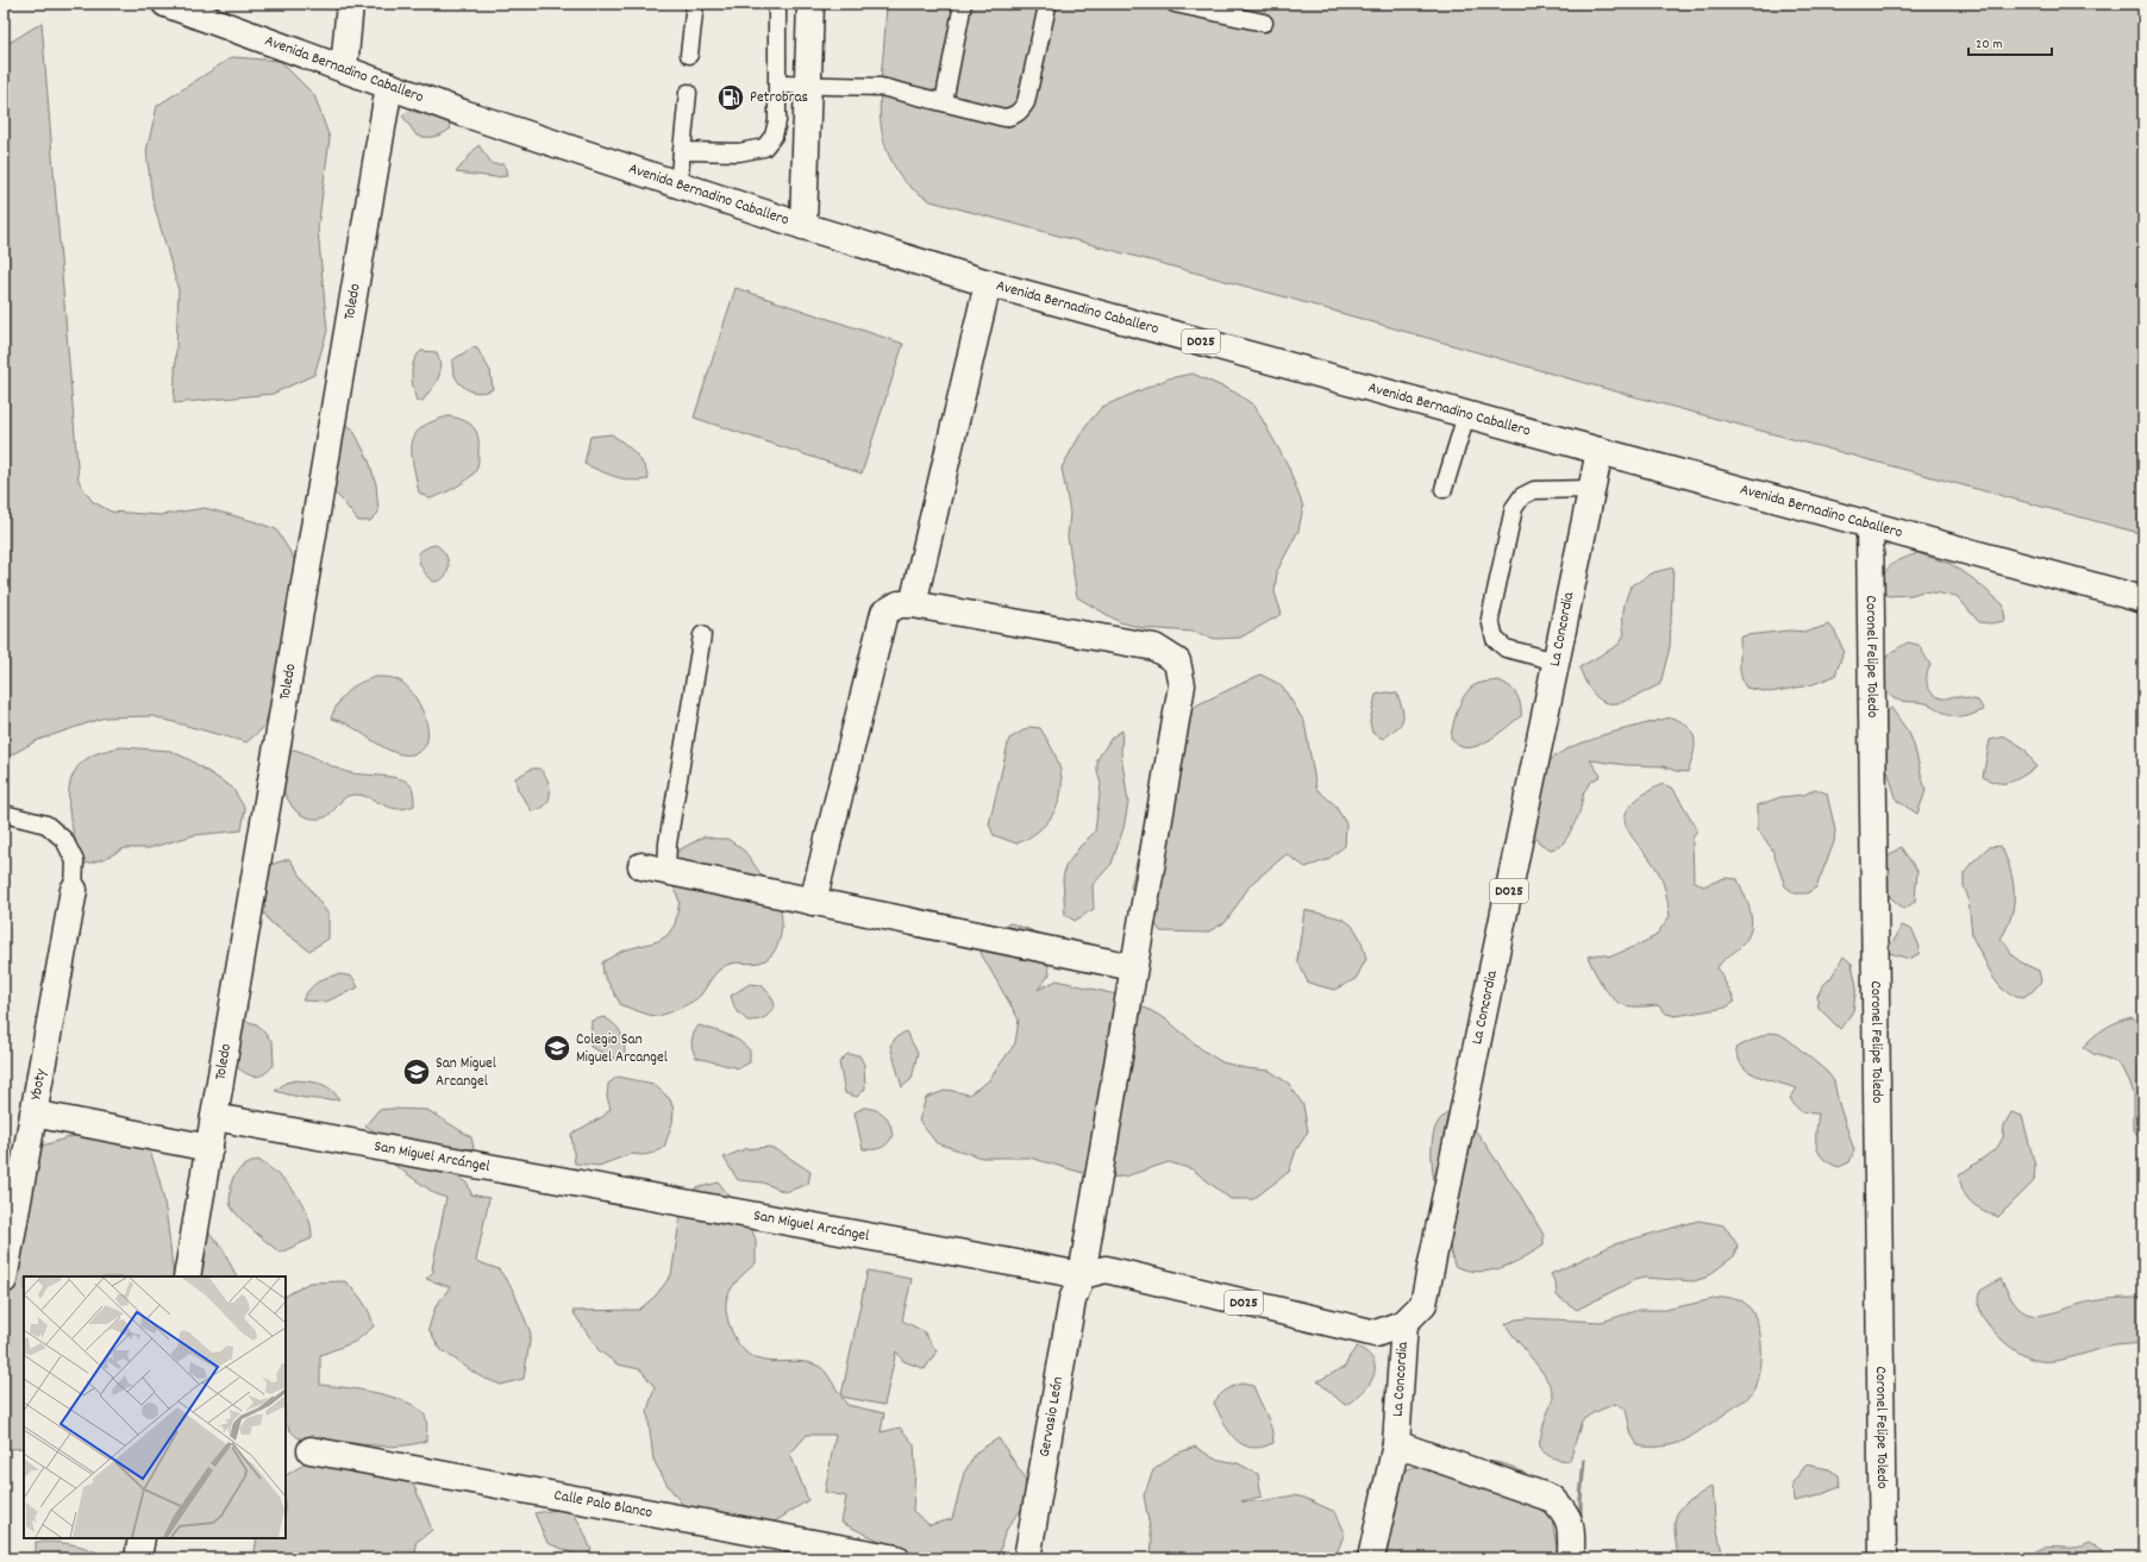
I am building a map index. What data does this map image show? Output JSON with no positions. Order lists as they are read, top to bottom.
{
  "streets": {
    "street": [
      "Avenida Bernadino Caballero",
      "Toledo",
      "D025",
      "La Concordia",
      "Coronel Felipe Toledo",
      "Yboty",
      "San Miguel Arcángel",
      "Gervasio León",
      "Calle Palo Blanco"
    ]
  },
  "crossings": [
    ["Avenida Bernadino Caballero", "Toledo"],
    ["Avenida Bernadino Caballero", "La Concordia"],
    ["Avenida Bernadino Caballero", "Coronel Felipe Toledo"],
    ["Toledo", "San Miguel Arcángel"],
    ["La Concordia", "San Miguel Arcángel"],
    ["San Miguel Arcángel", "Gervasio León"]
  ],
  "places": {
    "fuel station": ["Petrobras"],
    "school or university": ["Colegio San Miguel Arcangel", "San Miguel Arcangel"]
  },
  "scale_bar": "20 m"
}
